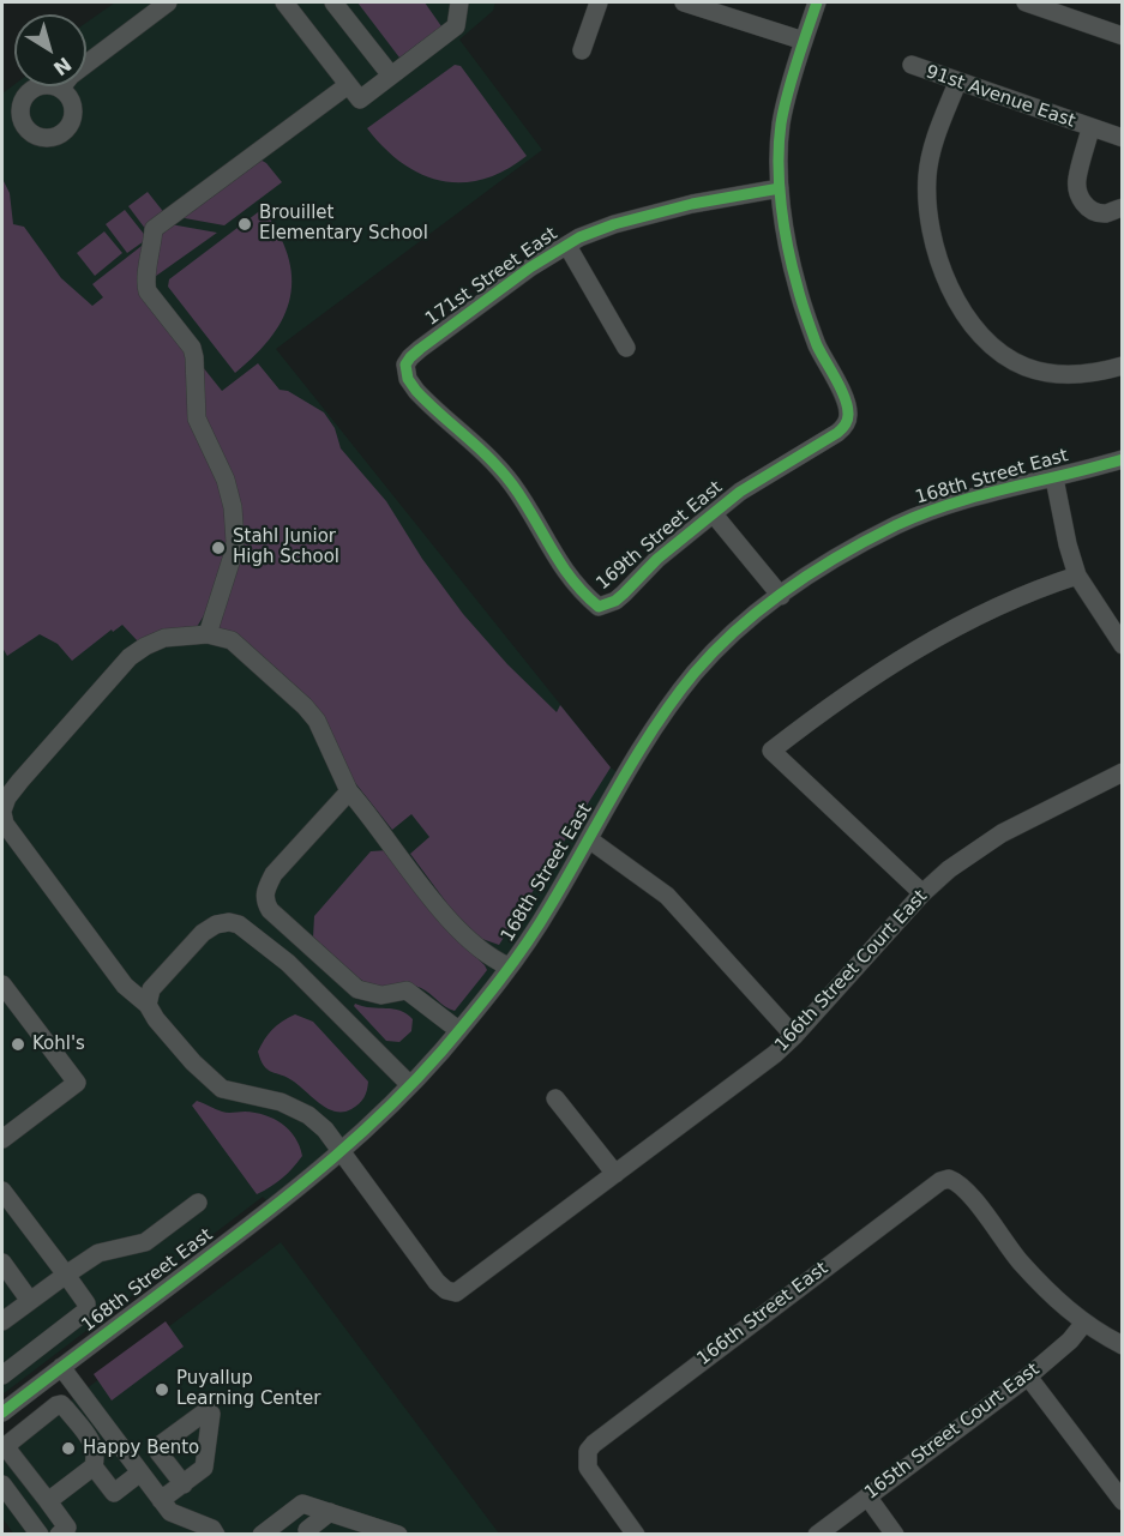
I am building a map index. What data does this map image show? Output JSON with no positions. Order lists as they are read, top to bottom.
{
  "streets": {
    "street": [
      "91st Avenue East",
      "171st Street East",
      "168th Street East",
      "169th Street East",
      "166th Street Court East",
      "166th Street East",
      "165th Street Court East"
    ]
  },
  "crossings": [
    ["171st Street East", "169th Street East"],
    ["168th Street East", "166th Street Court East"],
    ["166th Street East", "165th Street Court East"]
  ],
  "places": [
    "Brouillet Elementary School",
    "Stahl Junior High School",
    "Kohl's",
    "Puyallup Learning Center",
    "Happy Bento"
  ],
  "north": "bottom right"
}
